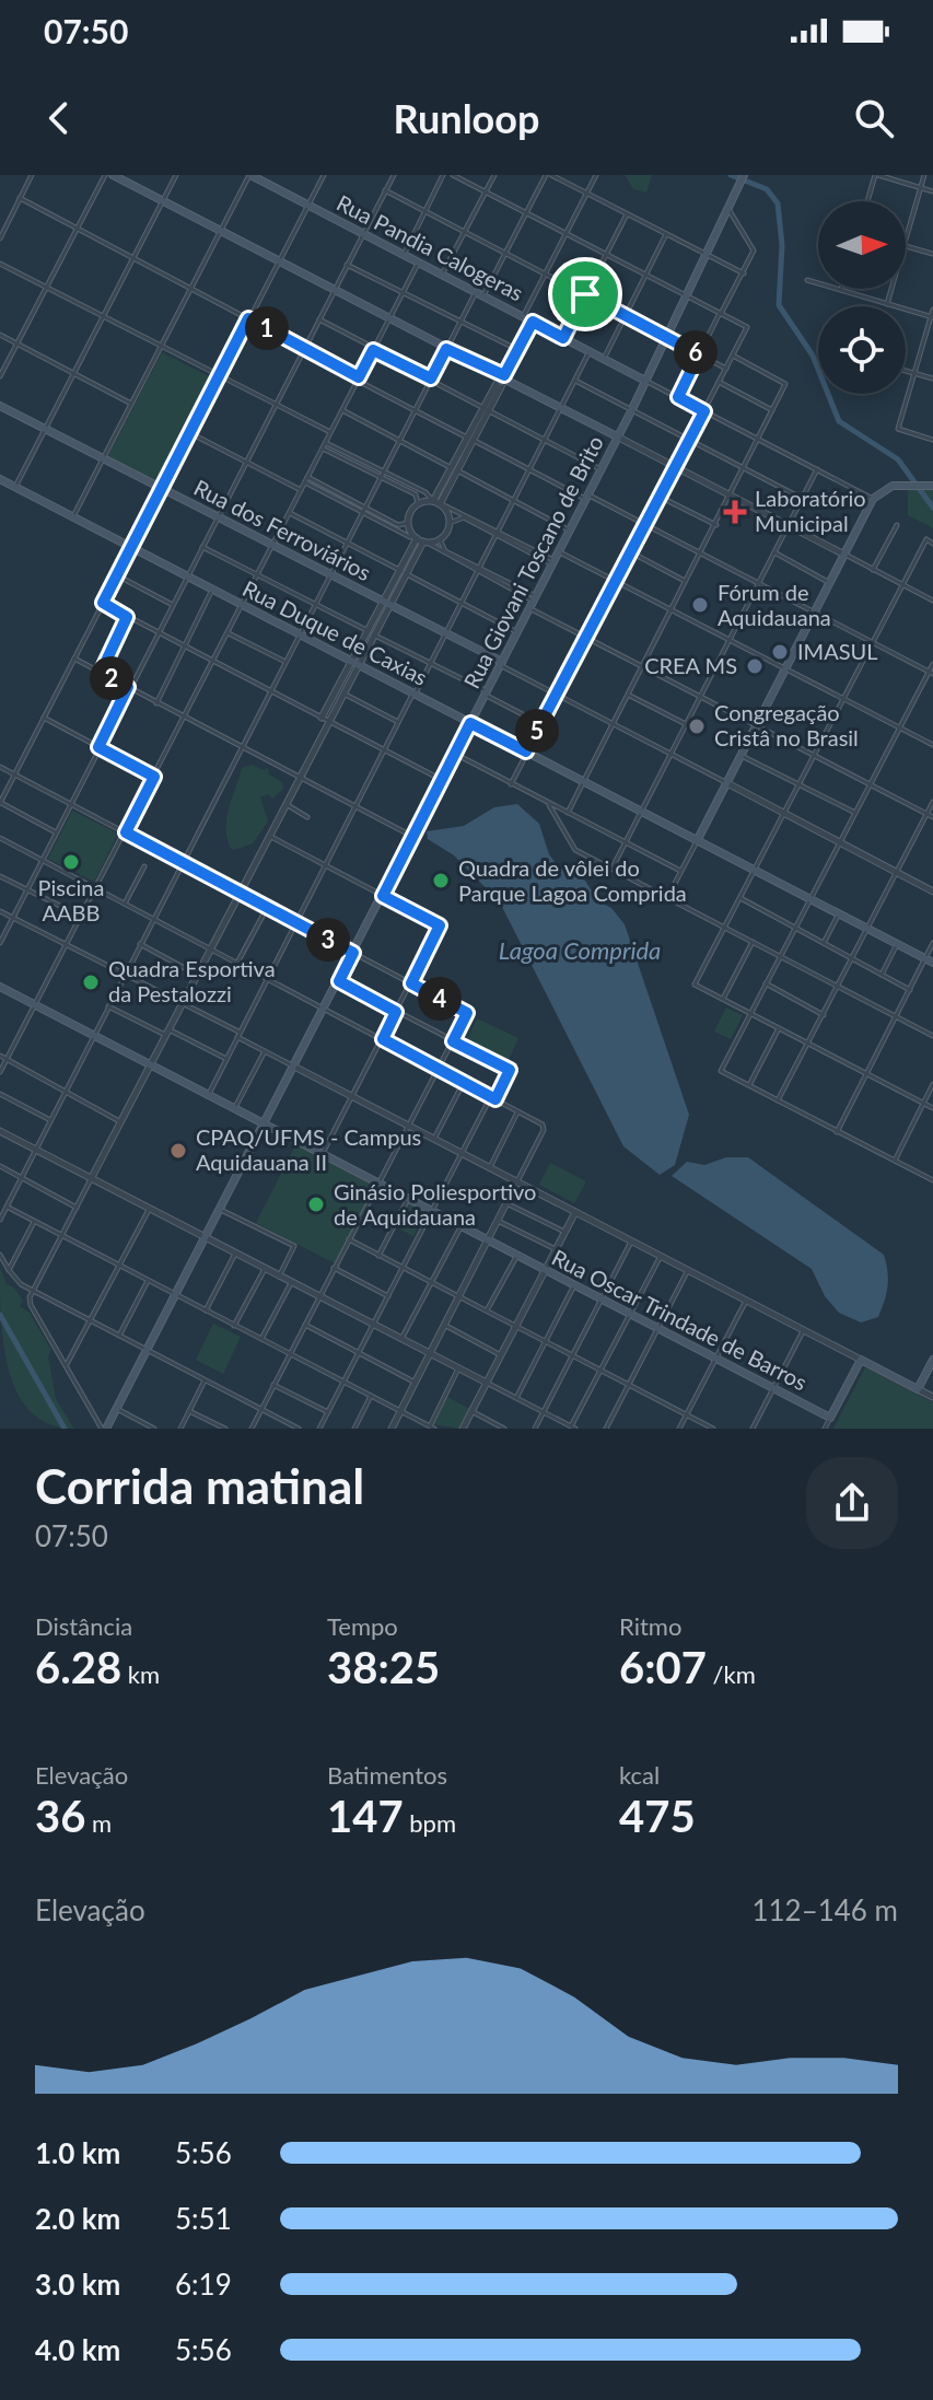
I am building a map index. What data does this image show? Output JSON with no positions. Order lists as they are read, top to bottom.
{
  "streets": {
    "main road": [
      "Rua Pandia Calogeras",
      "Rua dos Ferroviários",
      "Rua Giovani Toscano de Brito",
      "Rua Duque de Caxias",
      "Rua Oscar Trindade de Barros"
    ]
  },
  "crossings": [
    ["Rua Pandia Calogeras", "Rua Giovani Toscano de Brito"],
    ["Rua dos Ferroviários", "Rua Giovani Toscano de Brito"],
    ["Rua Giovani Toscano de Brito", "Rua Duque de Caxias"],
    ["Rua Giovani Toscano de Brito", "Rua Oscar Trindade de Barros"]
  ],
  "water": ["Lagoa Comprida"],
  "places": {
    "health": ["Laboratório Municipal"],
    "other": [
      "Fórum de Aquidauana",
      "IMASUL",
      "CREA MS",
      "Congregação Cristâ no Brasil",
      "Piscina AABB",
      "Quadra de vôlei do Parque Lagoa Comprida",
      "Quadra Esportiva da Pestalozzi",
      "CPAQ/UFMS - Campus Aquidauana II",
      "Ginásio Poliesportivo de Aquidauana"
    ]
  },
  "north": "right",
  "page": {
    "status": "07:50",
    "header": "Runloop",
    "pins": [
      "1",
      "6",
      "2",
      "5",
      "3",
      "4"
    ],
    "heading": ["Corrida matinal", "07:50"],
    "stats": [
      ["Distância", "6.28 km"],
      ["Tempo", "38:25"],
      ["Ritmo", "6:07 /km"],
      ["Elevação", "36 m"],
      ["Batimentos", "147 bpm"],
      ["kcal", "475"]
    ],
    "chart": ["Elevação", "112–146 m"],
    "list": [
      {
        "name": "1.0 km",
        "note": "5:56"
      },
      {
        "name": "2.0 km",
        "note": "5:51"
      },
      {
        "name": "3.0 km",
        "note": "6:19"
      },
      {
        "name": "4.0 km",
        "note": "5:56"
      }
    ]
  }
}
